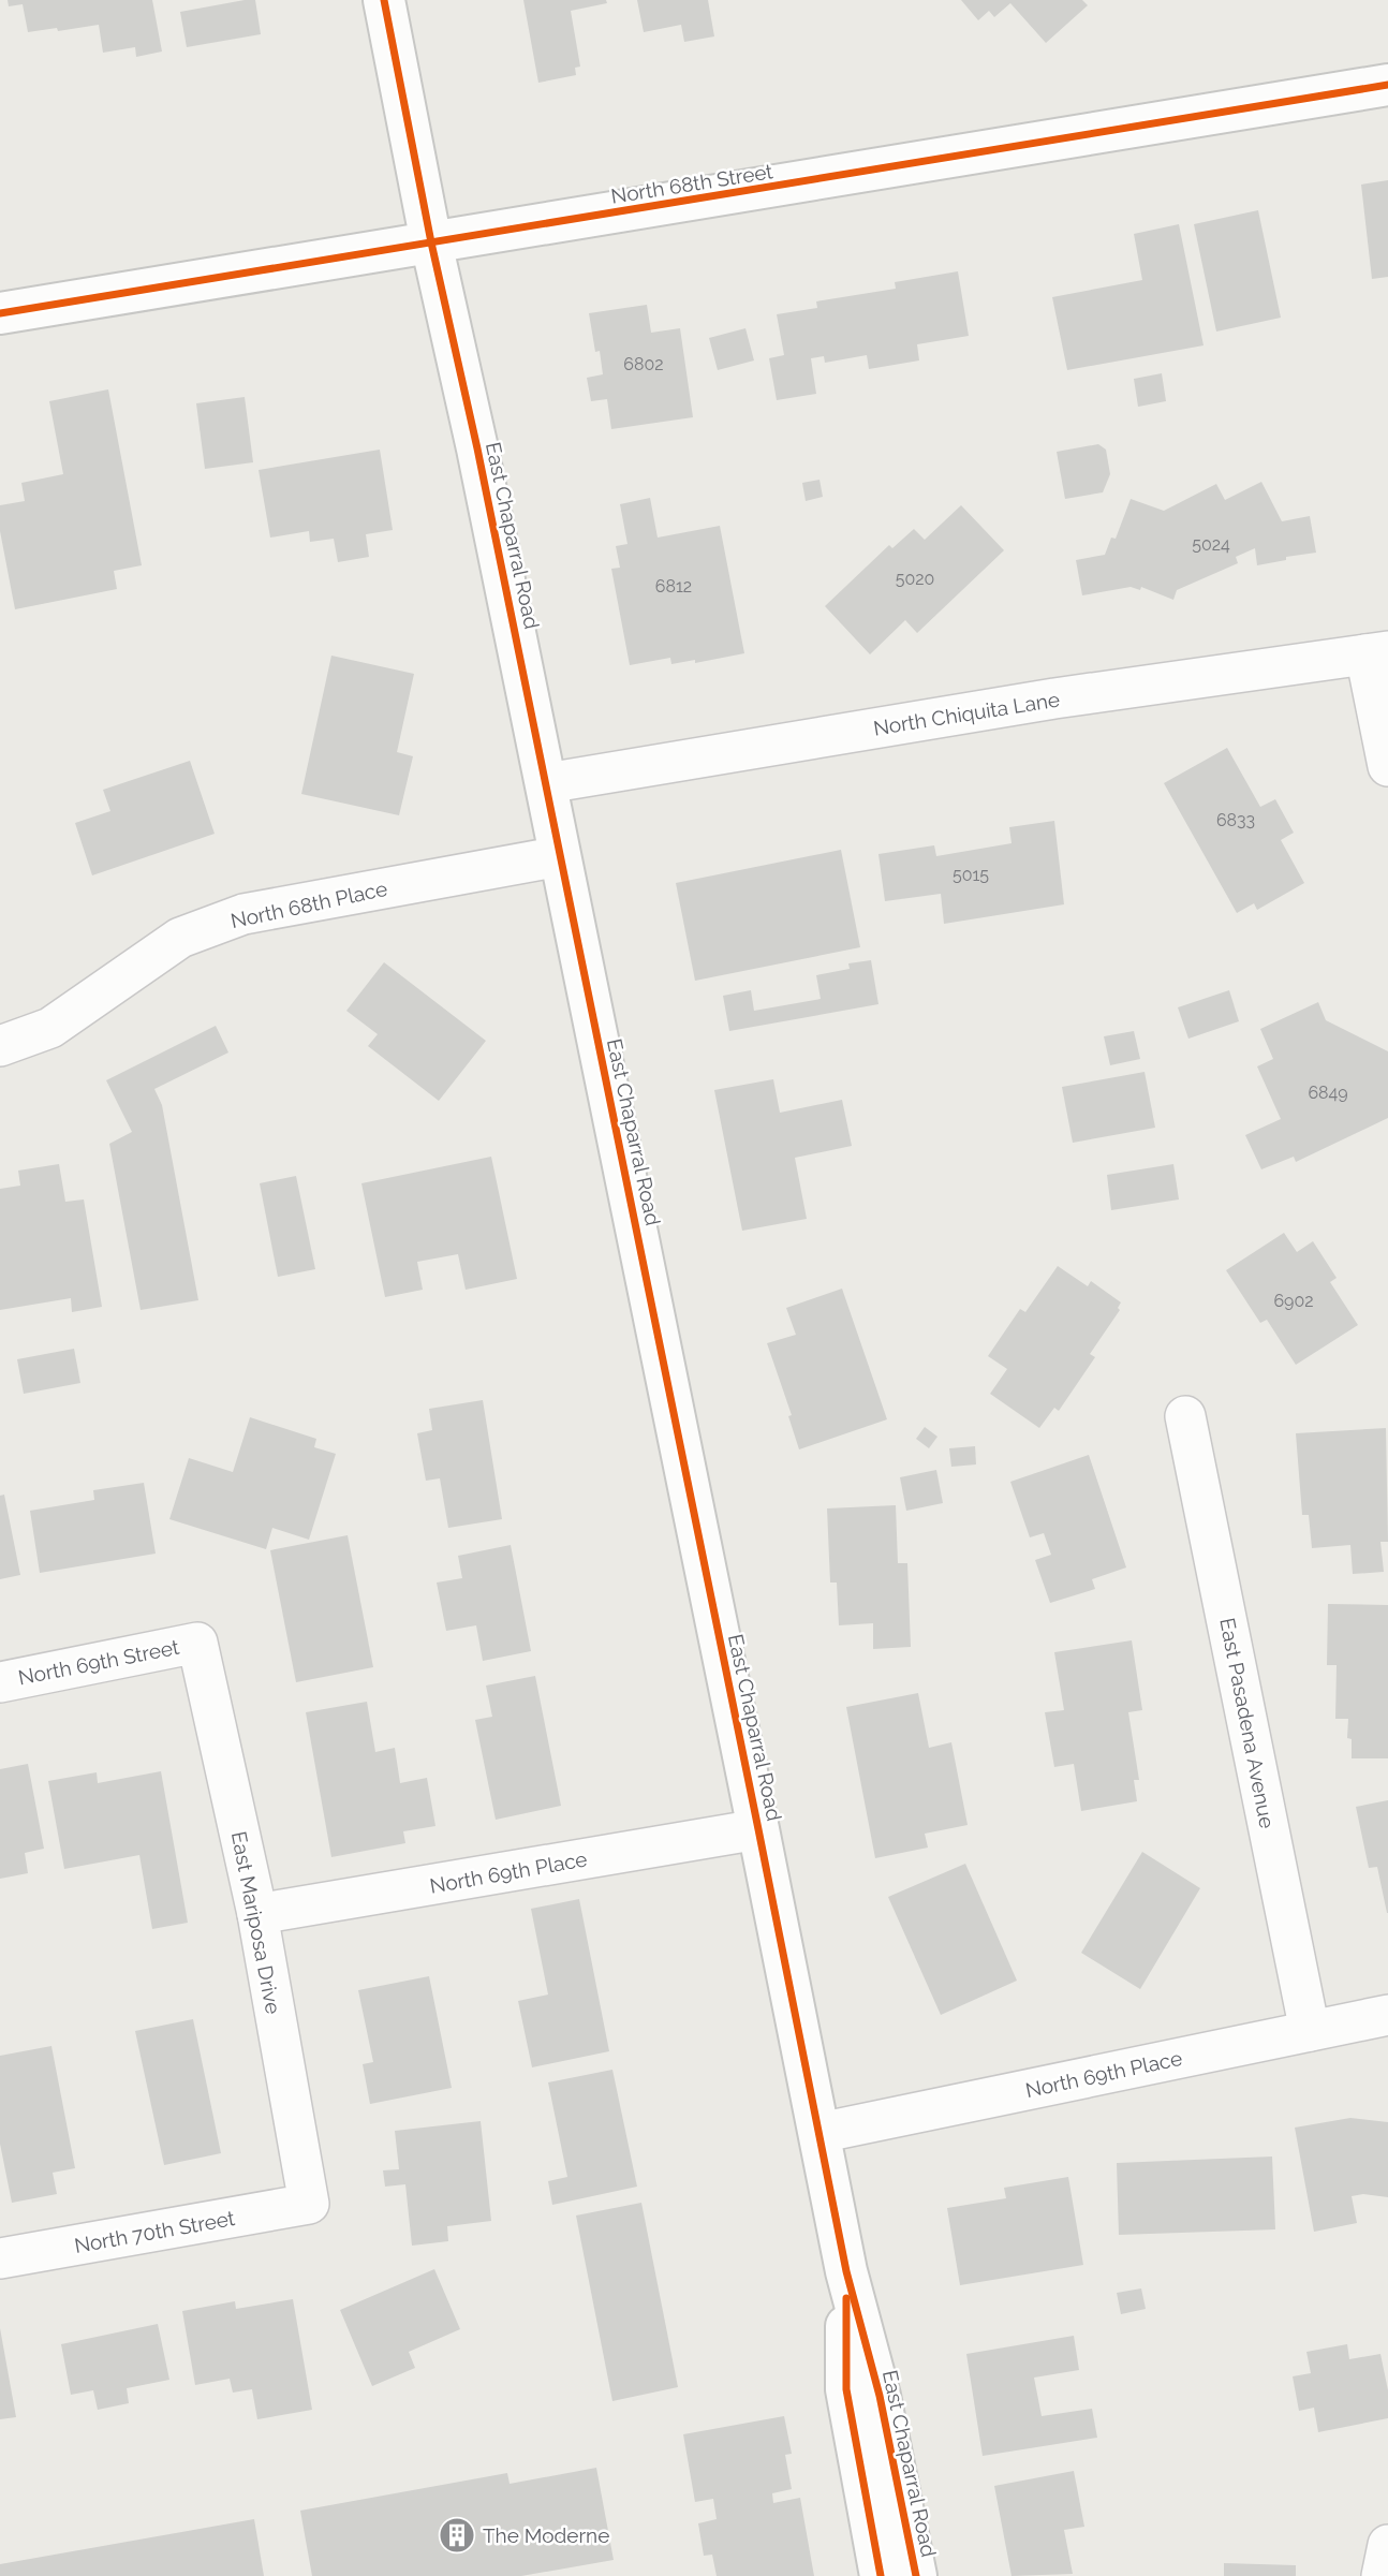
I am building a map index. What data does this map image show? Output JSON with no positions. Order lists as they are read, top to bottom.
{
  "streets": {
    "main road": ["North 68th Street", "East Chaparral Road"],
    "street": [
      "North Chiquita Lane",
      "North 68th Place",
      "North 69th Street",
      "East Pasadena Avenue",
      "North 69th Place",
      "East Mariposa Drive",
      "North 70th Street"
    ]
  },
  "crossings": [
    ["North 68th Street", "East Chaparral Road"],
    ["East Chaparral Road", "North Chiquita Lane"],
    ["East Chaparral Road", "North 68th Place"],
    ["East Chaparral Road", "North 69th Place"],
    ["North 69th Street", "East Mariposa Drive"],
    ["East Pasadena Avenue", "North 69th Place"],
    ["North 69th Place", "East Mariposa Drive"],
    ["East Mariposa Drive", "North 70th Street"]
  ],
  "places": {
    "building": ["The Moderne"]
  },
  "house_numbers": [
    "6802",
    "5024",
    "5020",
    "6812",
    "6833",
    "5015",
    "6849",
    "6902"
  ]
}
